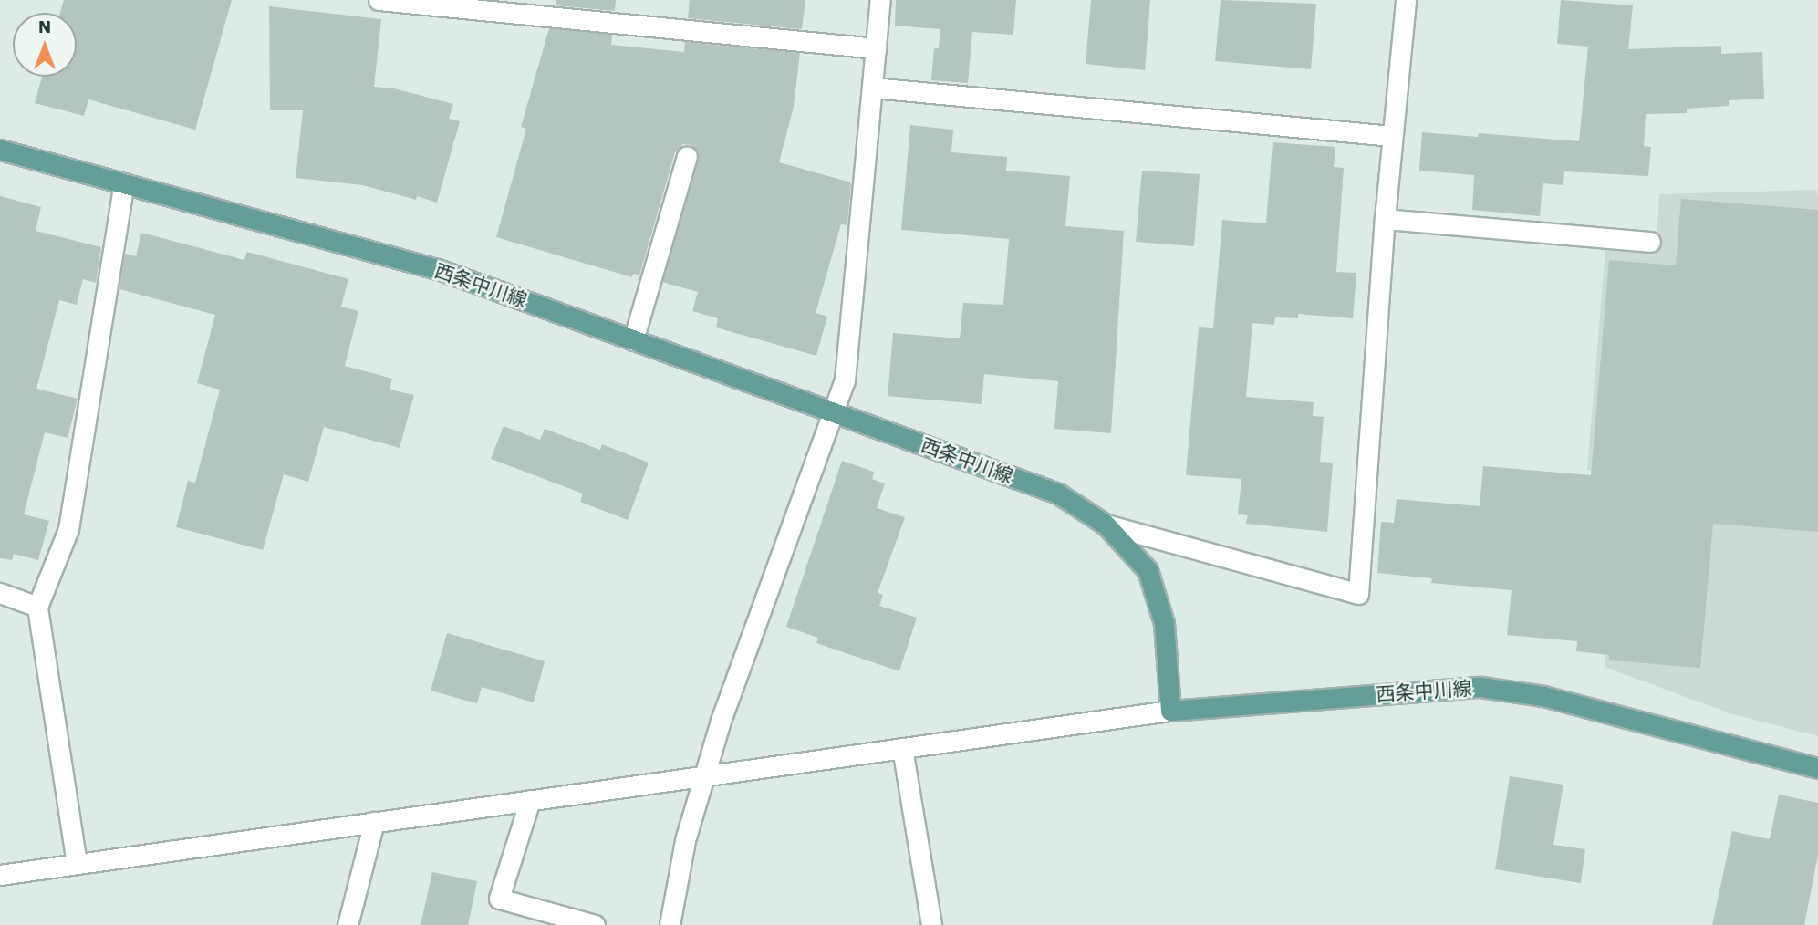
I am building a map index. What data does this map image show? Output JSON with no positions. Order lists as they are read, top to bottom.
{
  "streets": {
    "main road": ["西条中川線"]
  },
  "north": "top"
}
